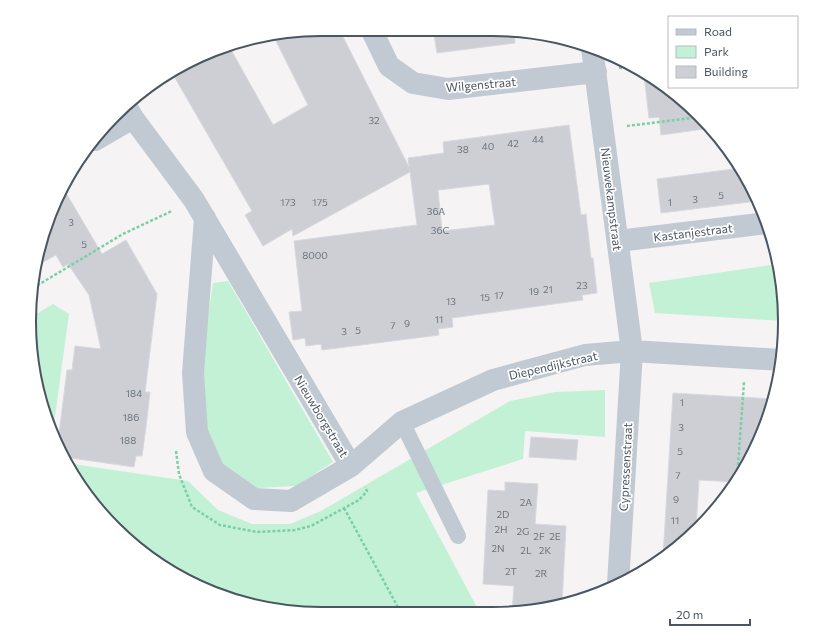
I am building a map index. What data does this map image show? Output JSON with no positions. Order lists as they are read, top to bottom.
{
  "streets": {
    "street": [
      "Wilgenstraat",
      "Nieuwekampstraat",
      "Kastanjestraat",
      "Diependijkstraat",
      "Nieuwborgstraat",
      "Cypressenstraat"
    ]
  },
  "crossings": [
    ["Wilgenstraat", "Nieuwekampstraat"],
    ["Nieuwekampstraat", "Kastanjestraat"],
    ["Nieuwekampstraat", "Diependijkstraat"],
    ["Nieuwekampstraat", "Cypressenstraat"],
    ["Diependijkstraat", "Nieuwborgstraat"],
    ["Diependijkstraat", "Cypressenstraat"]
  ],
  "house_numbers": [
    "32",
    "44",
    "42",
    "40",
    "38",
    "5",
    "3",
    "173",
    "175",
    "1",
    "36A",
    "3",
    "36C",
    "5",
    "8000",
    "23",
    "21",
    "19",
    "17",
    "15",
    "13",
    "11",
    "9",
    "7",
    "5",
    "3",
    "184",
    "1",
    "186",
    "3",
    "188",
    "5",
    "7",
    "9",
    "2A",
    "2D",
    "11",
    "2H",
    "2G",
    "2F",
    "2E",
    "2N",
    "2L",
    "2K",
    "2T",
    "2R"
  ],
  "legend": ["Road", "Park", "Building"],
  "scale_bar": "20 m"
}
